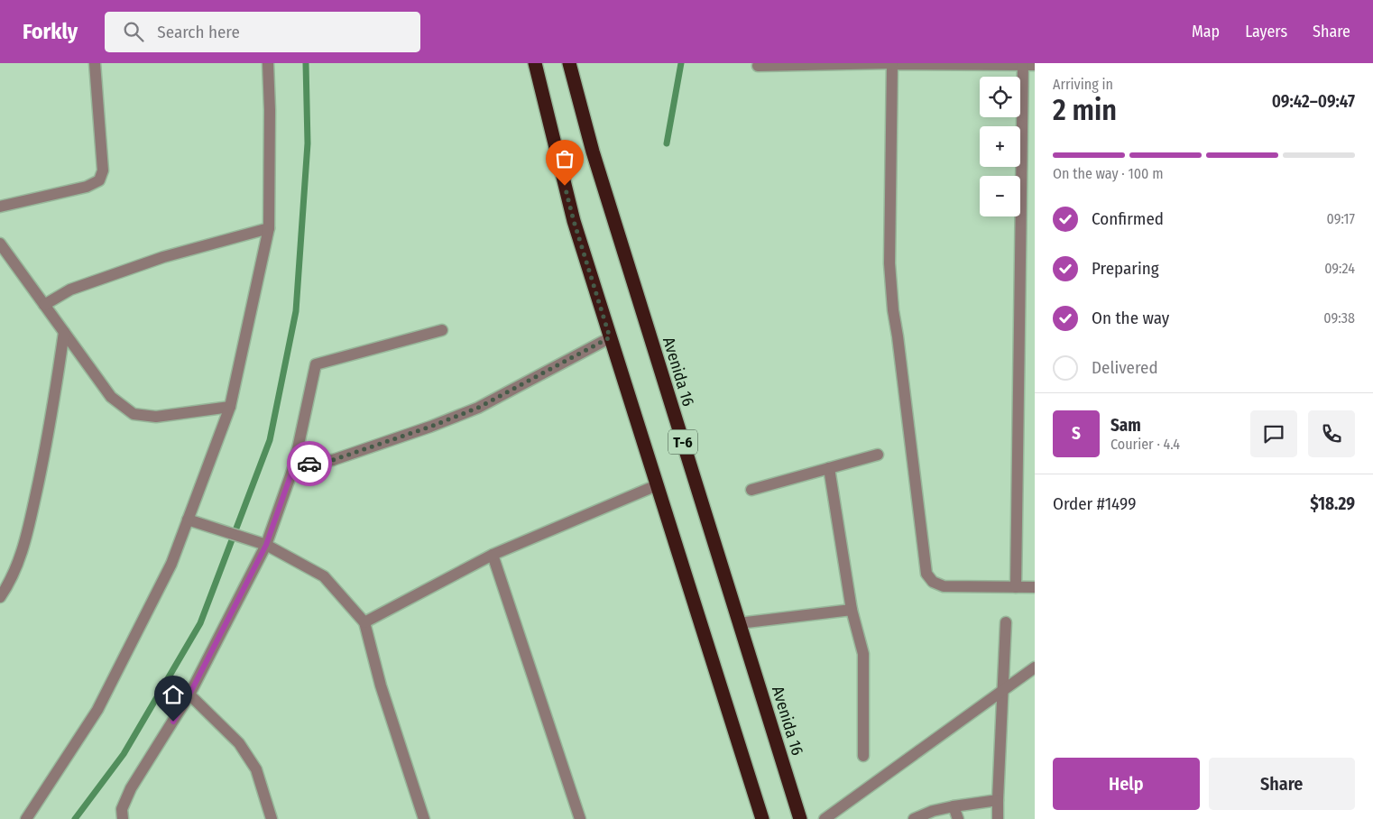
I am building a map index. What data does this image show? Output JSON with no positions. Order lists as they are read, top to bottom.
{
  "streets": {
    "highway": ["Avenida 16", "T-6"]
  },
  "page": {
    "header": "Forkly",
    "search": "Search here",
    "nav": ["Map", "Layers", "Share"],
    "heading": ["2 min", "Arriving in", "09:42–09:47"],
    "panel": [
      "Sam",
      "Courier · 4.4",
      "Order #1499",
      "$18.29"
    ],
    "map_buttons": ["+", "−"],
    "bar": "On the way · 100 m",
    "list": [
      ["Confirmed", "09:17"],
      ["Preparing", "09:24"],
      ["On the way", "09:38"],
      "Delivered"
    ],
    "round": "S",
    "buttons": ["Help", "Share"]
  }
}
